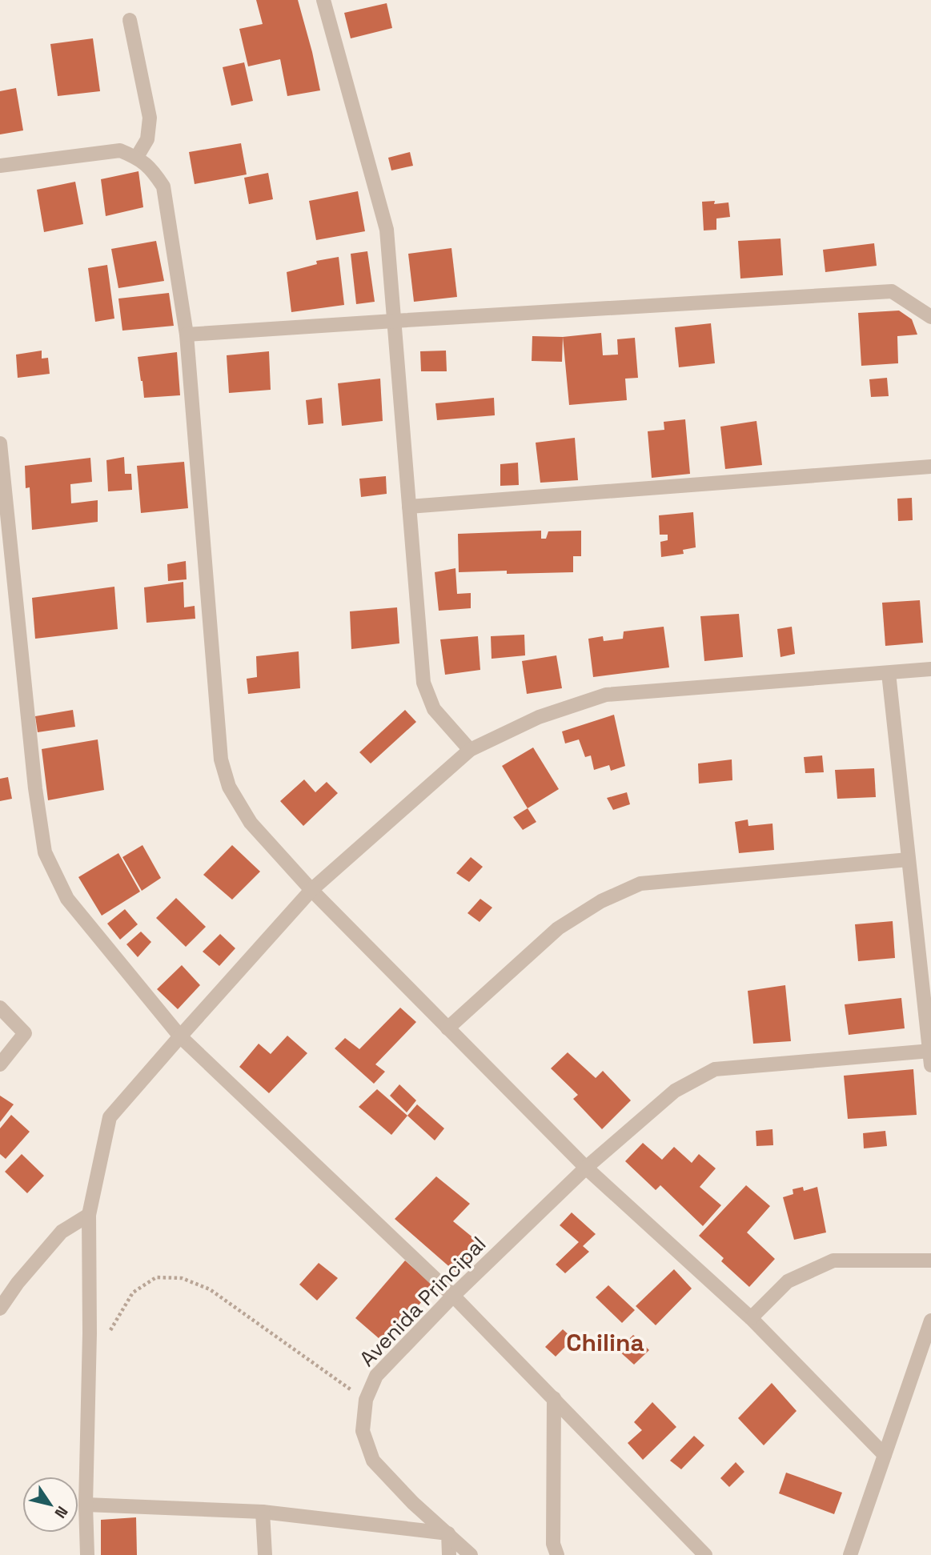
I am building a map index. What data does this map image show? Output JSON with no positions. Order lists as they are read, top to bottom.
{
  "streets": {
    "street": ["Avenida Principal"]
  },
  "districts": ["Chilina"],
  "north": "bottom right"
}
